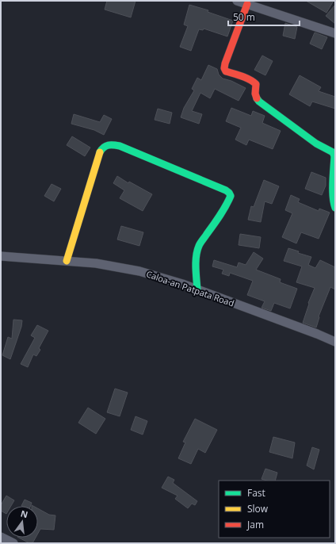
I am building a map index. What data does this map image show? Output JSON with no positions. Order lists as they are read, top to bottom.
{
  "streets": {
    "street": ["Caloa-an Patpata Road"]
  },
  "legend": ["Fast", "Slow", "Jam"],
  "scale_bar": "50 m",
  "north": "top"
}
